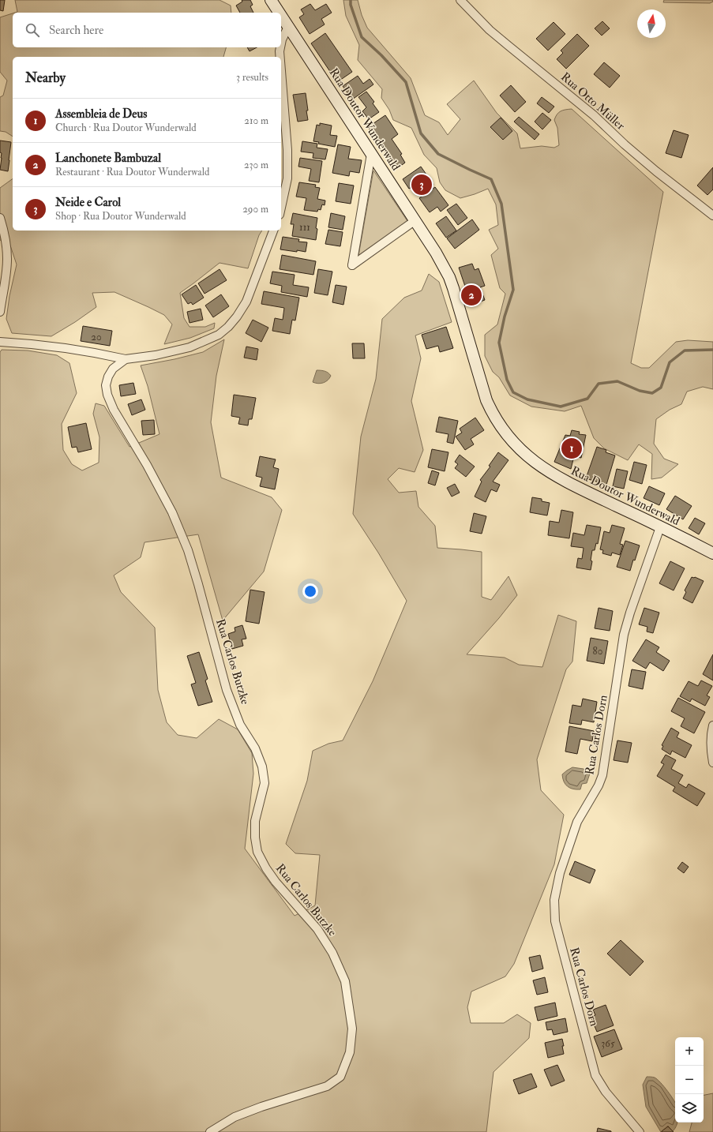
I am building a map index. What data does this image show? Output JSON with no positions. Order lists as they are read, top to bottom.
{
  "streets": {
    "street": [
      "Rua Otto Müller",
      "Rua Doutor Wunderwald",
      "Rua Carlos Butzke",
      "Rua Carlos Dorn"
    ]
  },
  "crossings": [
    ["Rua Doutor Wunderwald", "Rua Carlos Dorn"]
  ],
  "house_numbers": [
    "111",
    "20",
    "80",
    "365"
  ],
  "north": "top",
  "page": {
    "search": "Search here",
    "heading": ["Nearby", "3 results"],
    "list": [
      {
        "mark": "1",
        "name": "Assembleia de Deus",
        "note": "Church · Rua Doutor Wunderwald",
        "value": "210 m"
      },
      {
        "mark": "2",
        "name": "Lanchonete Bambuzal",
        "note": "Restaurant · Rua Doutor Wunderwald",
        "value": "230 m"
      },
      {
        "mark": "3",
        "name": "Neide e Carol",
        "note": "Shop · Rua Doutor Wunderwald",
        "value": "290 m"
      }
    ],
    "pins": ["3", "2", "1"],
    "map_buttons": ["+", "−"]
  }
}
